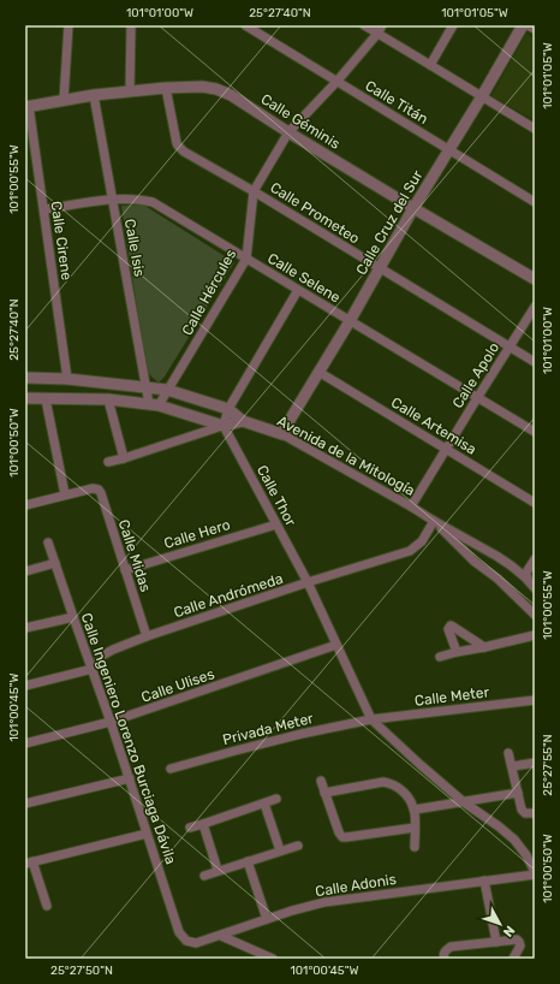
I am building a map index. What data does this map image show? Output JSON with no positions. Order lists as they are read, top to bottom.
{
  "streets": {
    "street": [
      "Calle Titán",
      "Calle Géminis",
      "Calle Prometeo",
      "Calle Cruz del Sur",
      "Calle Cirene",
      "Calle Isis",
      "Calle Selene",
      "Calle Hércules",
      "Calle Apolo",
      "Calle Artemisa",
      "Avenida de la Mitología",
      "Calle Thor",
      "Calle Hero",
      "Calle Midas",
      "Calle Andrómeda",
      "Calle Ulises",
      "Calle Meter",
      "Privada Meter",
      "Calle Ingeniero Lorenzo Burciaga Dávila",
      "Calle Adonis"
    ]
  },
  "crossings": [
    ["Calle Titán", "Calle Cruz del Sur"],
    ["Calle Titán", "Calle Hércules"],
    ["Calle Géminis", "Calle Prometeo"],
    ["Calle Géminis", "Calle Cruz del Sur"],
    ["Calle Géminis", "Calle Cirene"],
    ["Calle Géminis", "Calle Isis"],
    ["Calle Géminis", "Calle Hércules"],
    ["Calle Prometeo", "Calle Cruz del Sur"],
    ["Calle Prometeo", "Calle Hércules"],
    ["Calle Prometeo", "Calle Apolo"],
    ["Calle Cruz del Sur", "Calle Selene"],
    ["Calle Cruz del Sur", "Calle Artemisa"],
    ["Calle Cruz del Sur", "Avenida de la Mitología"],
    ["Calle Cirene", "Calle Selene"],
    ["Calle Cirene", "Avenida de la Mitología"],
    ["Calle Isis", "Calle Selene"],
    ["Calle Isis", "Calle Hércules"],
    ["Calle Isis", "Avenida de la Mitología"],
    ["Calle Selene", "Calle Hércules"],
    ["Calle Selene", "Calle Apolo"],
    ["Calle Hércules", "Avenida de la Mitología"],
    ["Calle Apolo", "Calle Artemisa"],
    ["Calle Apolo", "Avenida de la Mitología"],
    ["Avenida de la Mitología", "Calle Andrómeda"],
    ["Calle Thor", "Calle Hero"],
    ["Calle Thor", "Calle Andrómeda"],
    ["Calle Thor", "Calle Ulises"],
    ["Calle Thor", "Calle Meter"],
    ["Calle Thor", "Privada Meter"],
    ["Calle Hero", "Calle Midas"],
    ["Calle Midas", "Calle Andrómeda"],
    ["Calle Andrómeda", "Calle Ingeniero Lorenzo Burciaga Dávila"],
    ["Calle Ulises", "Calle Ingeniero Lorenzo Burciaga Dávila"],
    ["Calle Meter", "Privada Meter"],
    ["Calle Ingeniero Lorenzo Burciaga Dávila", "Calle Adonis"]
  ],
  "north": "bottom right",
  "coordinates": [
    "101°01'00\"W",
    "25°27'40\"N",
    "101°01'05\"W",
    "101°00'55\"W",
    "101°00'50\"W",
    "101°00'45\"W",
    "25°27'55\"N",
    "25°27'50\"N"
  ]
}
